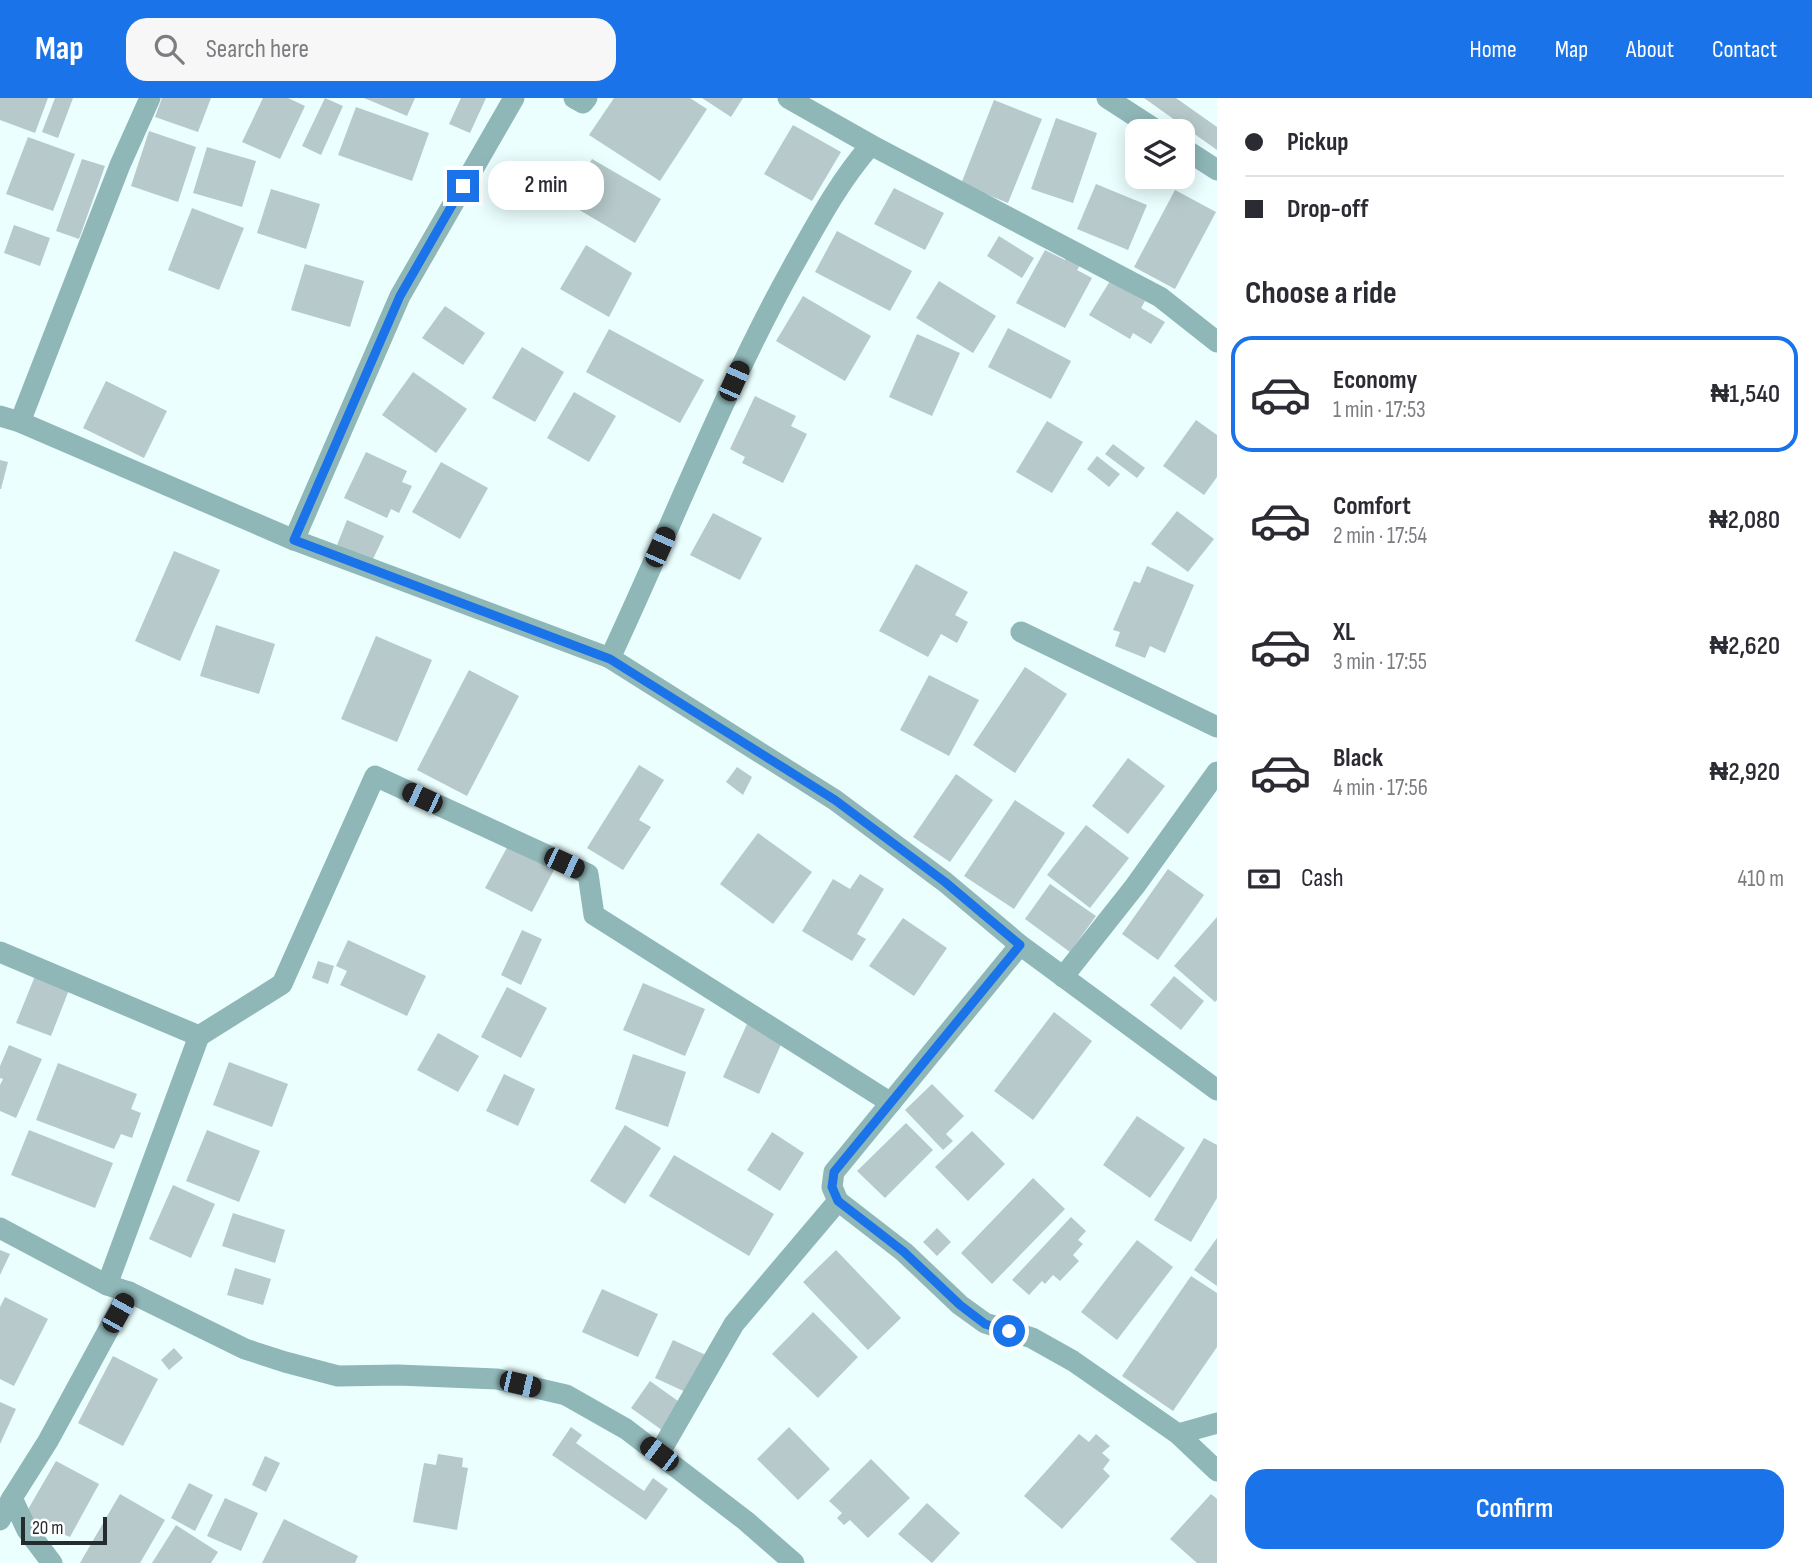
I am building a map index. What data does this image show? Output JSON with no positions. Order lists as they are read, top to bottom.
{
  "scale_bar": "20 m",
  "page": {
    "header": "Map",
    "search": "Search here",
    "nav": [
      "Home",
      "Map",
      "About",
      "Contact"
    ],
    "banner": ["Pickup", "Drop-off"],
    "bubble": "2 min",
    "heading": "Choose a ride",
    "list": [
      {
        "name": "Economy",
        "note": "1 min · 17:53",
        "value": "₦1,540"
      },
      {
        "name": "Comfort",
        "note": "2 min · 17:54",
        "value": "₦2,080"
      },
      {
        "name": "XL",
        "note": "3 min · 17:55",
        "value": "₦2,620"
      },
      {
        "name": "Black",
        "note": "4 min · 17:56",
        "value": "₦2,920"
      }
    ],
    "pay": ["Cash", "410 m"],
    "buttons": "Confirm",
    "scale": "20 m"
  }
}
